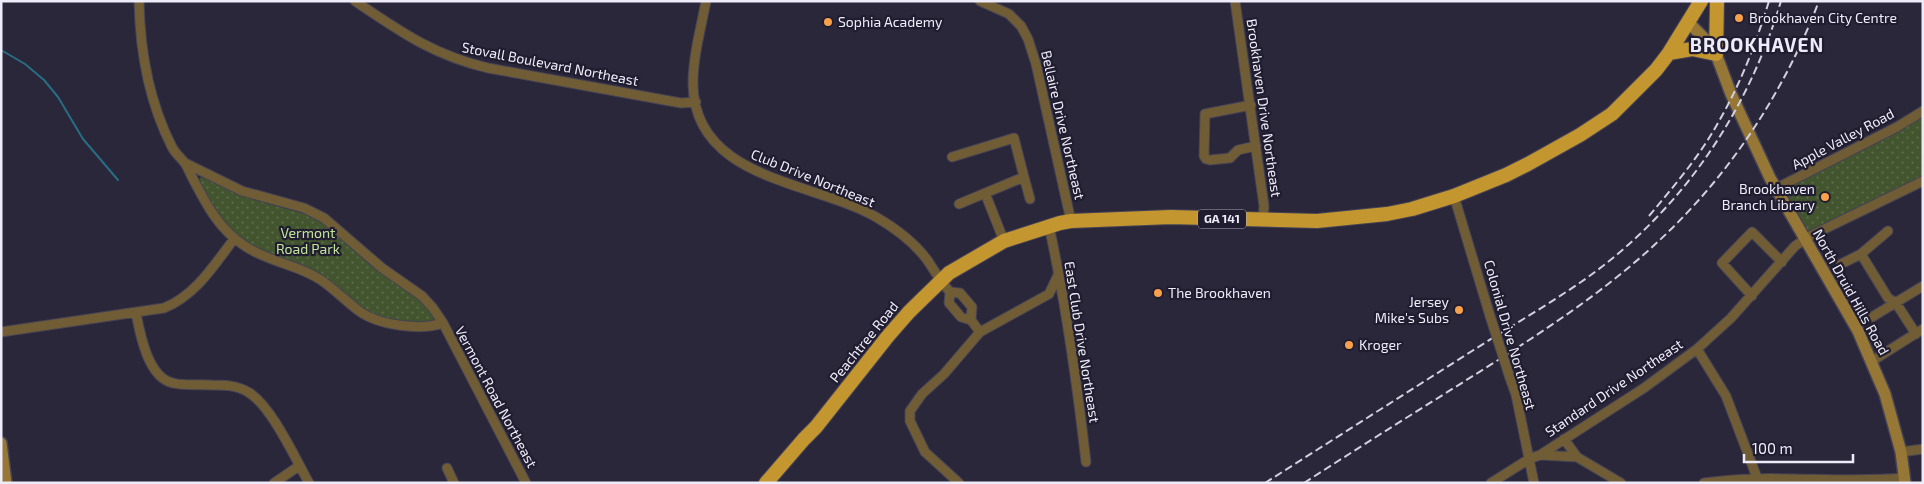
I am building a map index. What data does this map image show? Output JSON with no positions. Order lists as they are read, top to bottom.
{
  "streets": {
    "highway": ["GA 141", "Peachtree Road"],
    "main road": ["North Druid Hills Road"],
    "street": [
      "Stovall Boulevard Northeast",
      "Brookhaven Drive Northeast",
      "Bellaire Drive Northeast",
      "Apple Valley Road",
      "Club Drive Northeast",
      "Colonial Drive Northeast",
      "East Club Drive Northeast",
      "Standard Drive Northeast",
      "Vermont Road Northeast"
    ]
  },
  "crossings": [
    ["Stovall Boulevard Northeast", "Club Drive Northeast"],
    ["Brookhaven Drive Northeast", "GA 141"],
    ["Bellaire Drive Northeast", "GA 141"],
    ["Apple Valley Road", "North Druid Hills Road"],
    ["Club Drive Northeast", "Peachtree Road"],
    ["GA 141", "North Druid Hills Road"],
    ["GA 141", "Colonial Drive Northeast"],
    ["GA 141", "Peachtree Road"],
    ["GA 141", "East Club Drive Northeast"],
    ["North Druid Hills Road", "Standard Drive Northeast"],
    ["Colonial Drive Northeast", "Standard Drive Northeast"]
  ],
  "districts": ["BROOKHAVEN"],
  "parks": ["Vermont Road Park"],
  "places": [
    "Brookhaven City Centre",
    "Sophia Academy",
    "Brookhaven Branch Library",
    "The Brookhaven",
    "Jersey Mike's Subs",
    "Kroger"
  ],
  "scale_bar": "100 m"
}
